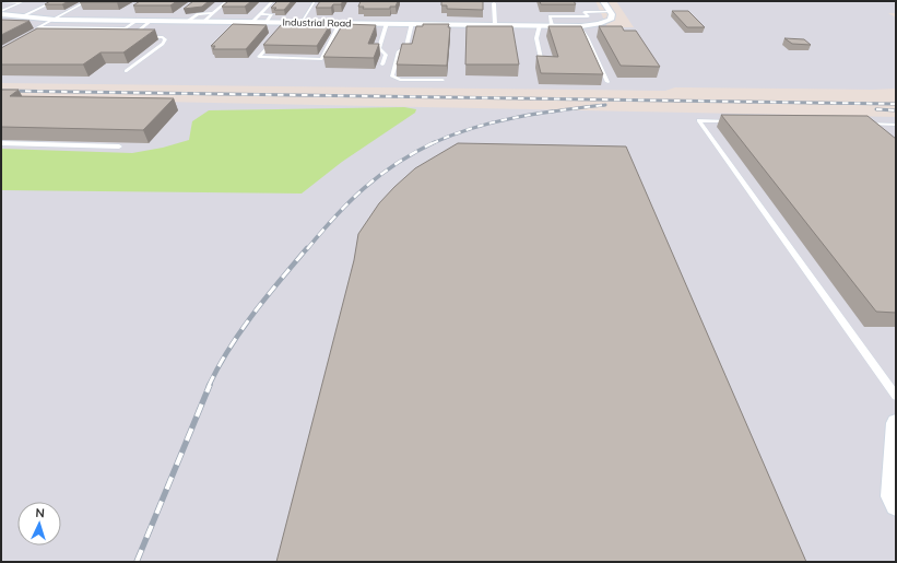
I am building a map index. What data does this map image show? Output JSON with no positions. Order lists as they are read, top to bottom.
{
  "streets": {
    "street": ["Industrial Road"]
  },
  "north": "top"
}
